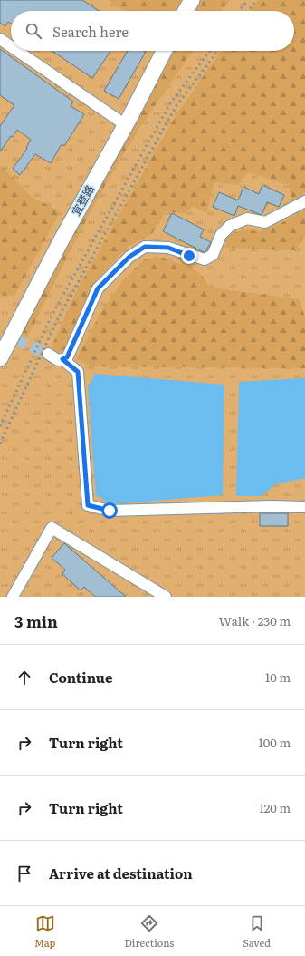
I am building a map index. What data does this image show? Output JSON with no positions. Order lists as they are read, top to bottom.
{
  "streets": {
    "street": ["宜登路"]
  },
  "page": {
    "search": "Search here",
    "heading": ["3 min", "Walk · 230 m"],
    "list": [
      ["Continue", "10 m"],
      ["Turn right", "100 m"],
      ["Turn right", "120 m"],
      "Arrive at destination"
    ],
    "nav": ["Map", "Directions", "Saved"]
  }
}
